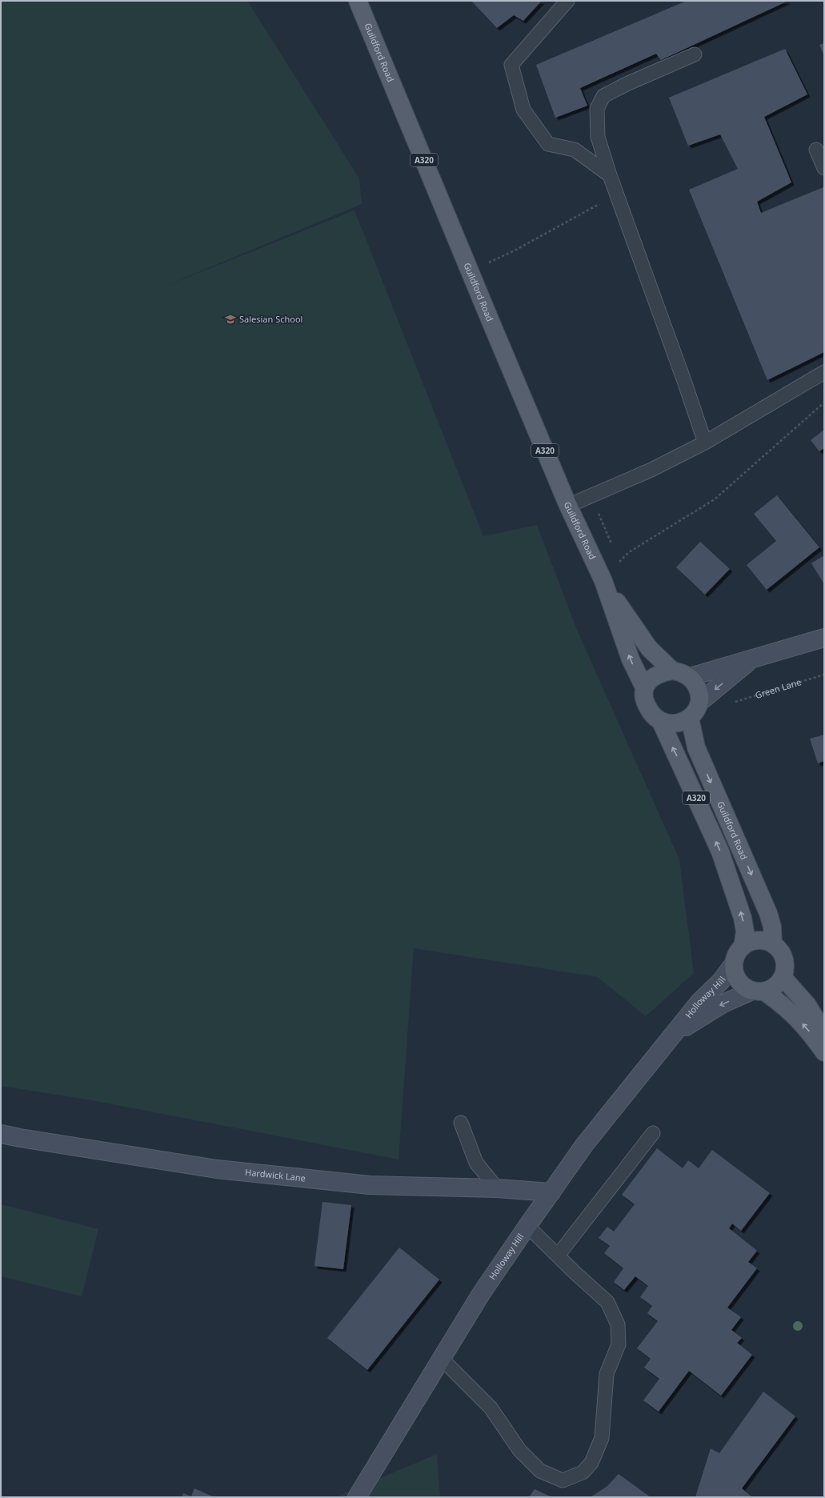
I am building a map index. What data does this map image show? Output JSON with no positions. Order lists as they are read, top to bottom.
{
  "streets": {
    "main road": ["Guildford Road", "A320"],
    "street": ["Holloway Hill", "Hardwick Lane"],
    "path": ["Green Lane"]
  },
  "crossings": [
    ["Guildford Road", "A320"],
    ["Guildford Road", "Holloway Hill"],
    ["A320", "Holloway Hill"],
    ["Holloway Hill", "Hardwick Lane"]
  ],
  "places": {
    "school or university": ["Salesian School"]
  }
}
